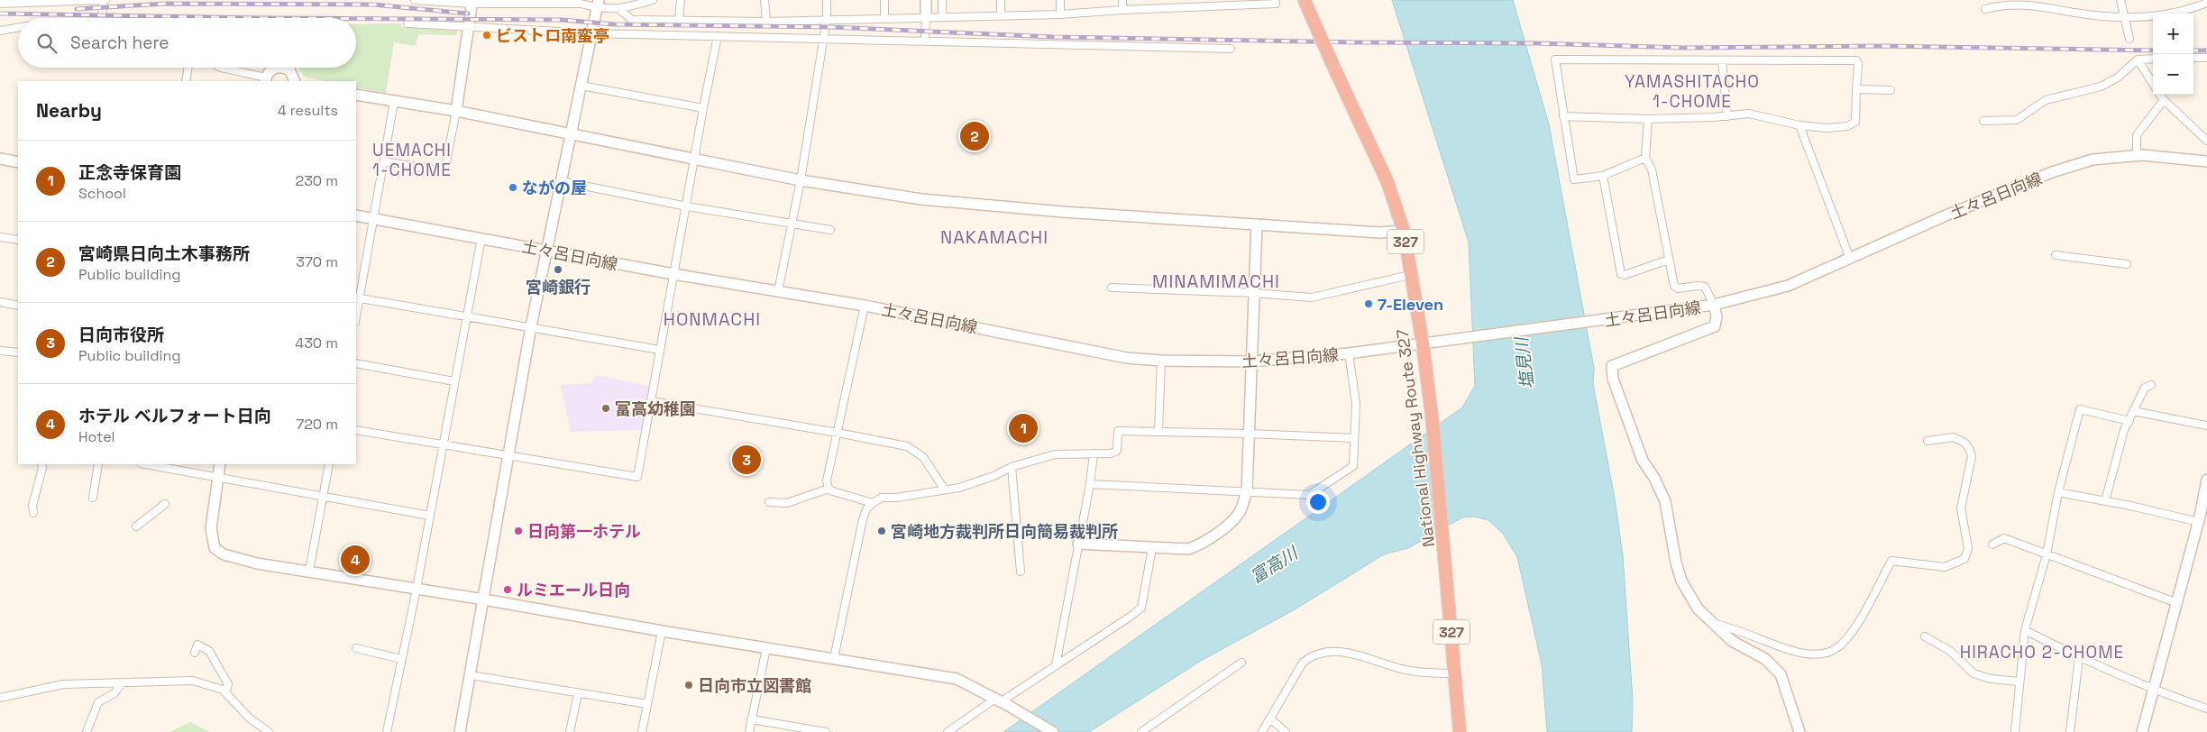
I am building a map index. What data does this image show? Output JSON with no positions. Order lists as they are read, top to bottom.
{
  "streets": {
    "highway": ["327", "National Highway Route 327"],
    "street": ["土々呂日向線"]
  },
  "crossings": [
    ["土々呂日向線", "National Highway Route 327"]
  ],
  "districts": [
    "YAMASHITACHO 1-CHOME",
    "UEMACHI 1-CHOME",
    "NAKAMACHI",
    "MINAMIMACHI",
    "HONMACHI",
    "HIRACHO 2-CHOME"
  ],
  "water": ["塩見川", "富高川"],
  "places": [
    "ビストロ南蛮亭",
    "ながの屋",
    "宮崎銀行",
    "7-Eleven",
    "富高幼稚園",
    "日向第一ホテル",
    "宮崎地方裁判所日向簡易裁判所",
    "ルミエール日向",
    "日向市立図書館"
  ],
  "page": {
    "map_buttons": ["+", "−"],
    "search": "Search here",
    "heading": ["Nearby", "4 results"],
    "pins": [
      "2",
      "1",
      "3",
      "4"
    ],
    "list": [
      {
        "mark": "1",
        "name": "正念寺保育園",
        "note": "School",
        "value": "230 m"
      },
      {
        "mark": "2",
        "name": "宮崎県日向土木事務所",
        "note": "Public building",
        "value": "370 m"
      },
      {
        "mark": "3",
        "name": "日向市役所",
        "note": "Public building",
        "value": "430 m"
      },
      {
        "mark": "4",
        "name": "ホテル ベルフォート日向",
        "note": "Hotel",
        "value": "720 m"
      }
    ]
  }
}
